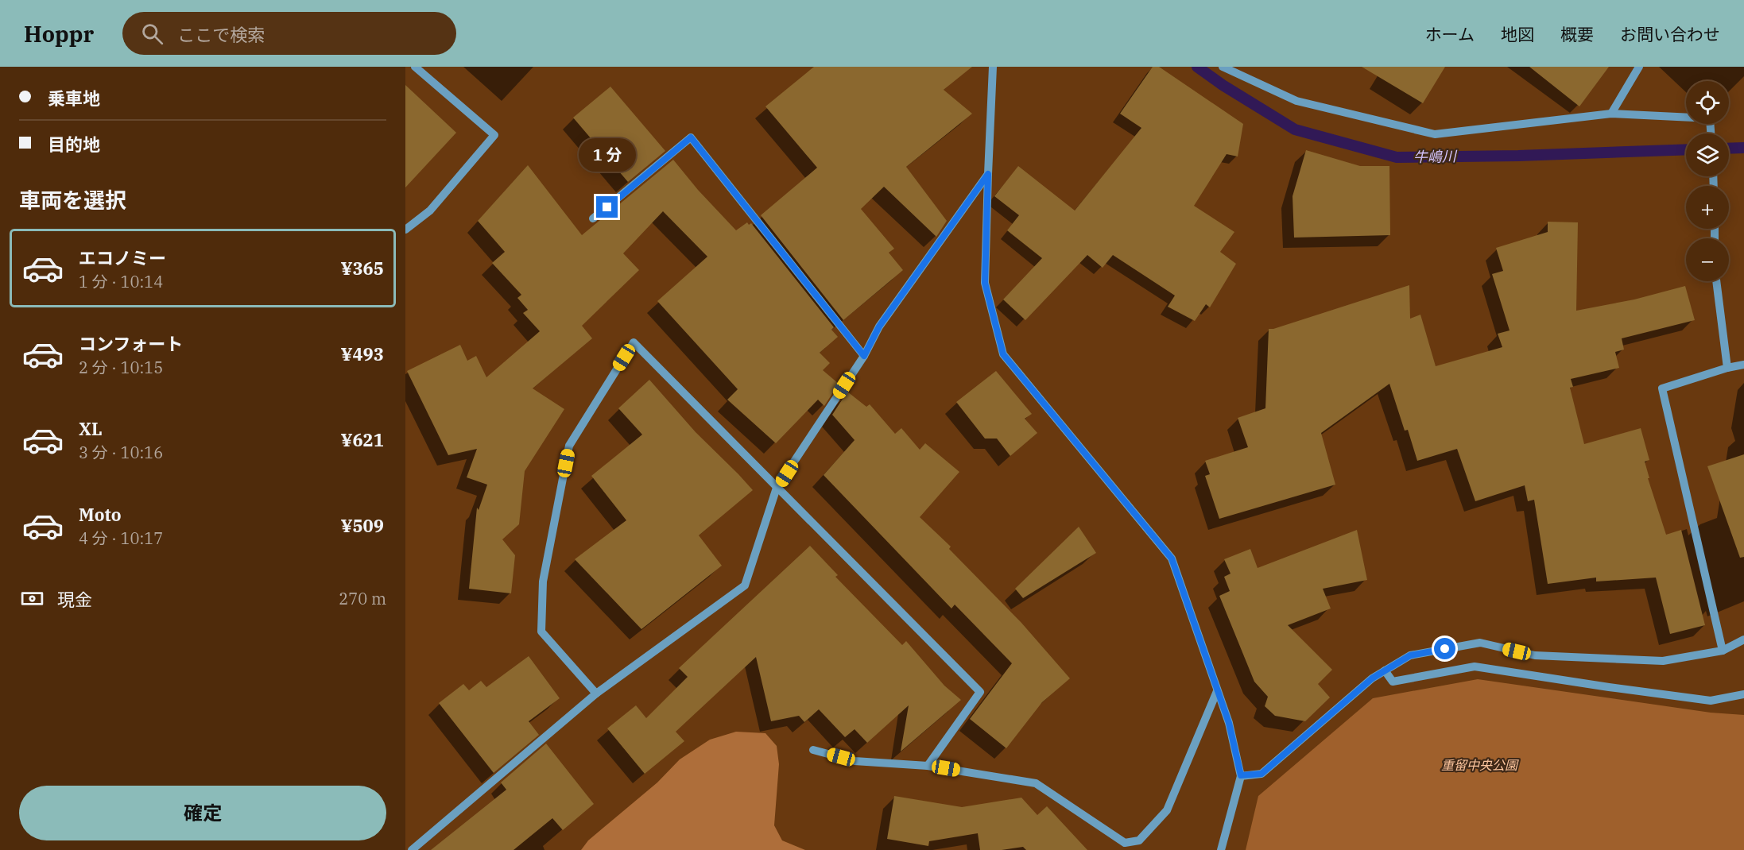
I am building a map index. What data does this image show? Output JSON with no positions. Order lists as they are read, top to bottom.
{
  "water": ["牛嶋川"],
  "parks": ["重留中央公園"],
  "page": {
    "header": "Hoppr",
    "search": "ここで検索",
    "nav": [
      "ホーム",
      "地図",
      "概要",
      "お問い合わせ"
    ],
    "banner": ["乗車地", "目的地"],
    "map_buttons": ["+", "−"],
    "bubble": "1 分",
    "heading": "車両を選択",
    "list": [
      {
        "name": "エコノミー",
        "note": "1 分 · 10:14",
        "value": "¥365"
      },
      {
        "name": "コンフォート",
        "note": "2 分 · 10:15",
        "value": "¥493"
      },
      {
        "name": "XL",
        "note": "3 分 · 10:16",
        "value": "¥621"
      },
      {
        "name": "Moto",
        "note": "4 分 · 10:17",
        "value": "¥509"
      }
    ],
    "pay": ["現金", "270 m"],
    "buttons": "確定"
  }
}
